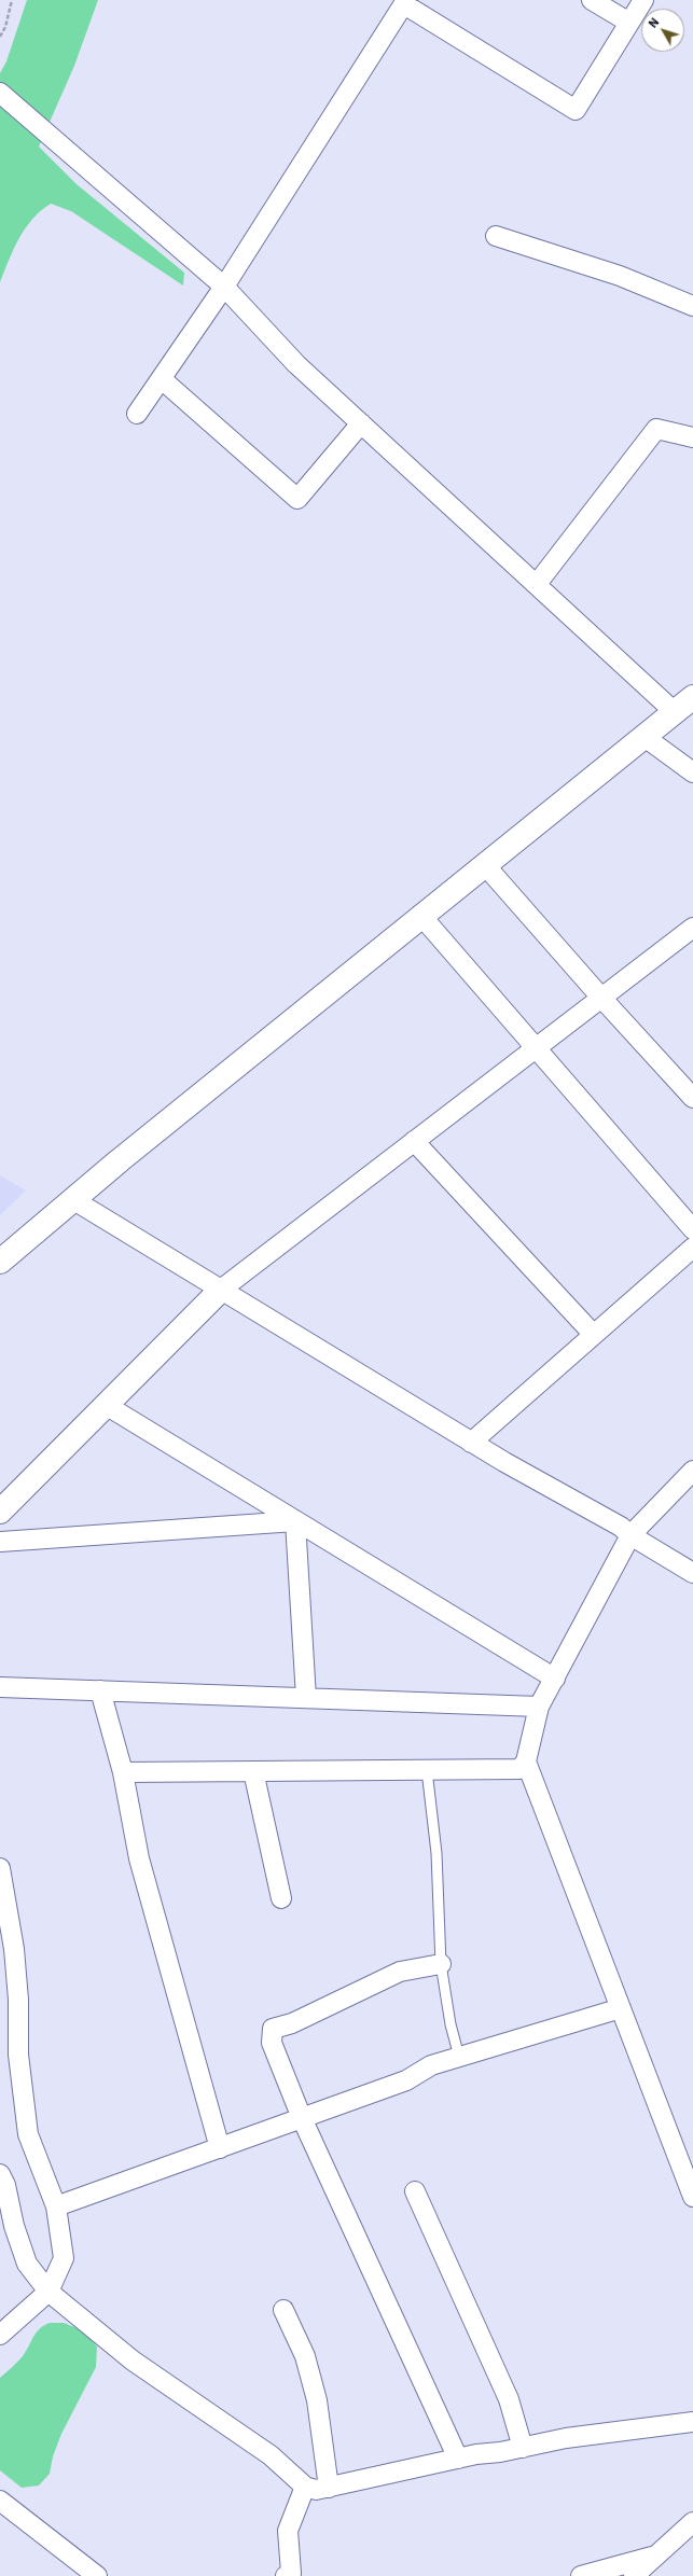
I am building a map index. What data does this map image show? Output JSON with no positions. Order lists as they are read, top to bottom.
{
  "north": "top left"
}
